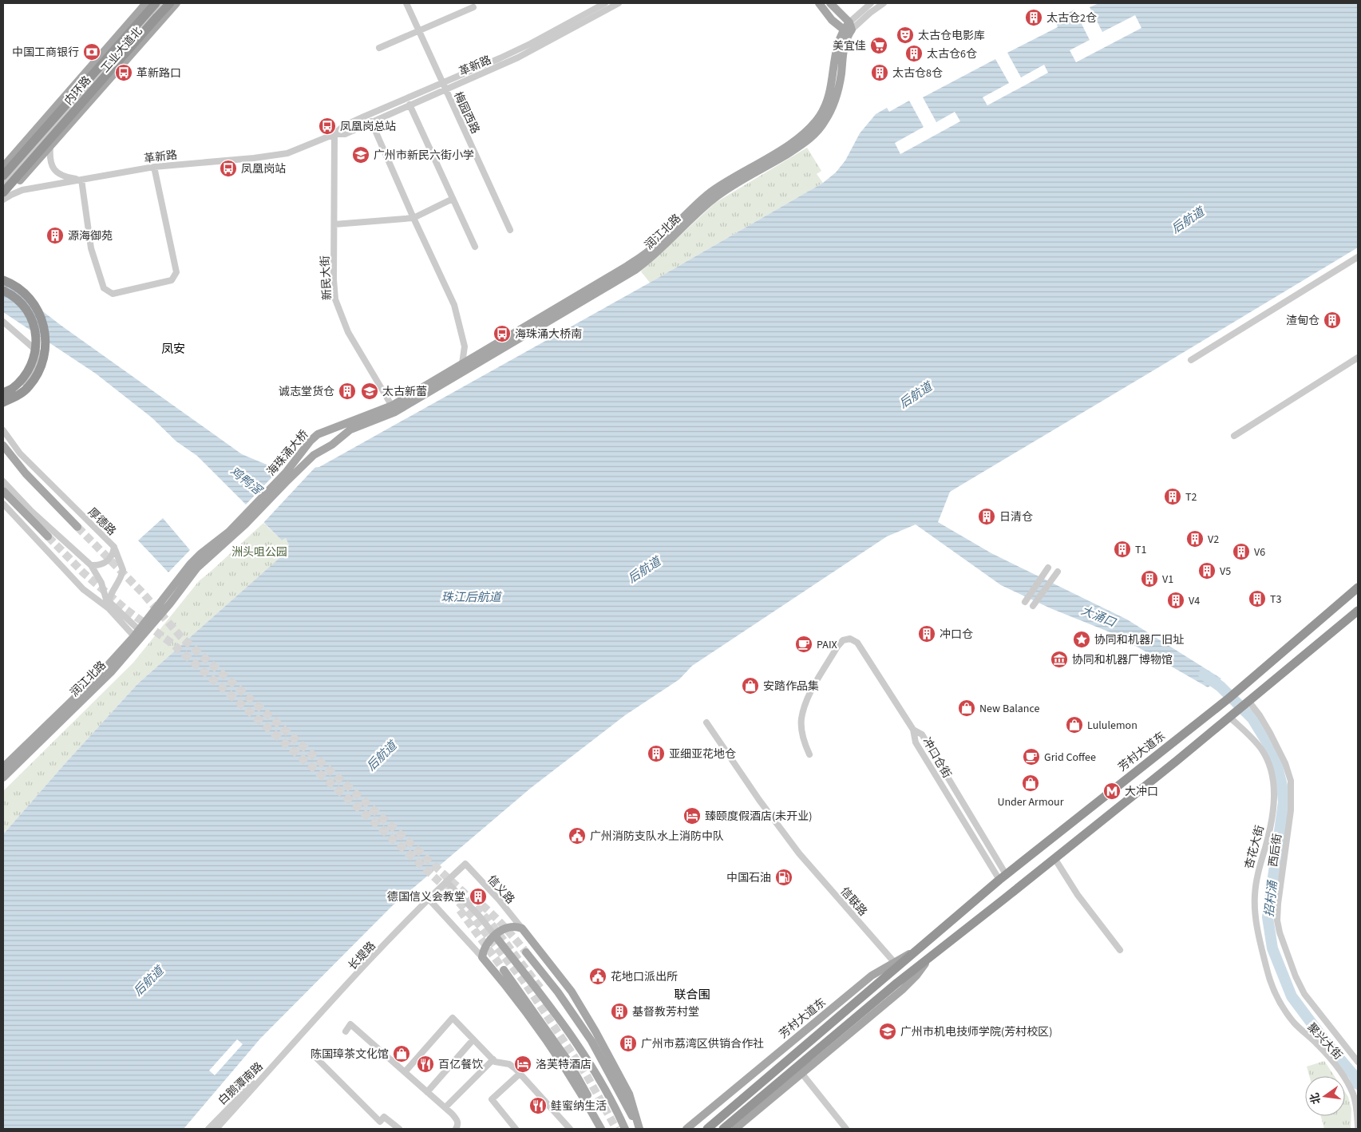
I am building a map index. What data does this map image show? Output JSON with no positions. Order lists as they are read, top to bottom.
{
  "streets": {
    "highway": ["内环路", "芳村大道东"],
    "main road": ["工业大道北", "润江北路", "海珠涌大桥"],
    "street": [
      "革新路",
      "梅园西路",
      "新民大街",
      "厚德路",
      "冲口仓街",
      "杏花大街",
      "西后街",
      "信义路",
      "信联路",
      "长堤路",
      "聚兴大街",
      "白鹅潭南路"
    ]
  },
  "crossings": [
    ["工业大道北", "革新路"],
    ["工业大道北", "内环路"],
    ["革新路", "梅园西路"],
    ["革新路", "新民大街"],
    ["润江北路", "新民大街"],
    ["润江北路", "海珠涌大桥"],
    ["芳村大道东", "冲口仓街"],
    ["芳村大道东", "信联路"],
    ["杏花大街", "聚兴大街"],
    ["信义路", "长堤路"],
    ["长堤路", "白鹅潭南路"]
  ],
  "districts": ["凤安", "联合围"],
  "water": [
    "后航道",
    "鸡鸭滘",
    "珠江后航道",
    "大涌口",
    "招村涌"
  ],
  "parks": ["洲头咀公园"],
  "places": {
    "building": [
      "太古仓2仓",
      "太古仓6仓",
      "太古仓8仓",
      "源海御苑",
      "渣甸仓",
      "诚志堂货仓",
      "T2",
      "日清仓",
      "V2",
      "T1",
      "V6",
      "V5",
      "V1",
      "T3",
      "V4",
      "冲口仓",
      "亚细亚花地仓",
      "德国信义会教堂",
      "基督教芳村堂",
      "广州市荔湾区供销合作社"
    ],
    "theatre": ["太古仓电影库"],
    "supermarket": ["美宜佳"],
    "bank": ["中国工商银行"],
    "bus stop": [
      "革新路口",
      "凤凰岗总站",
      "凤凰岗站",
      "海珠涌大桥南"
    ],
    "school or university": ["广州市新民六街小学", "太古新蕾", "广州市机电技师学院(芳村校区)"],
    "place": ["协同和机器厂旧址"],
    "cafe": ["PAIX", "Grid Coffee"],
    "museum": ["协同和机器厂博物馆"],
    "shop": [
      "安踏作品集",
      "New Balance",
      "Lululemon",
      "Under Armour",
      "陈国璋茶文化馆"
    ],
    "metro station": ["大冲口"],
    "hotel": ["臻颐度假酒店(未开业)", "洛芙特酒店"],
    "public building": ["广州消防支队水上消防中队", "花地口派出所"],
    "fuel station": ["中国石油"],
    "restaurant": ["百亿餐饮", "鲑蜜纳生活"]
  },
  "north": "left"
}
